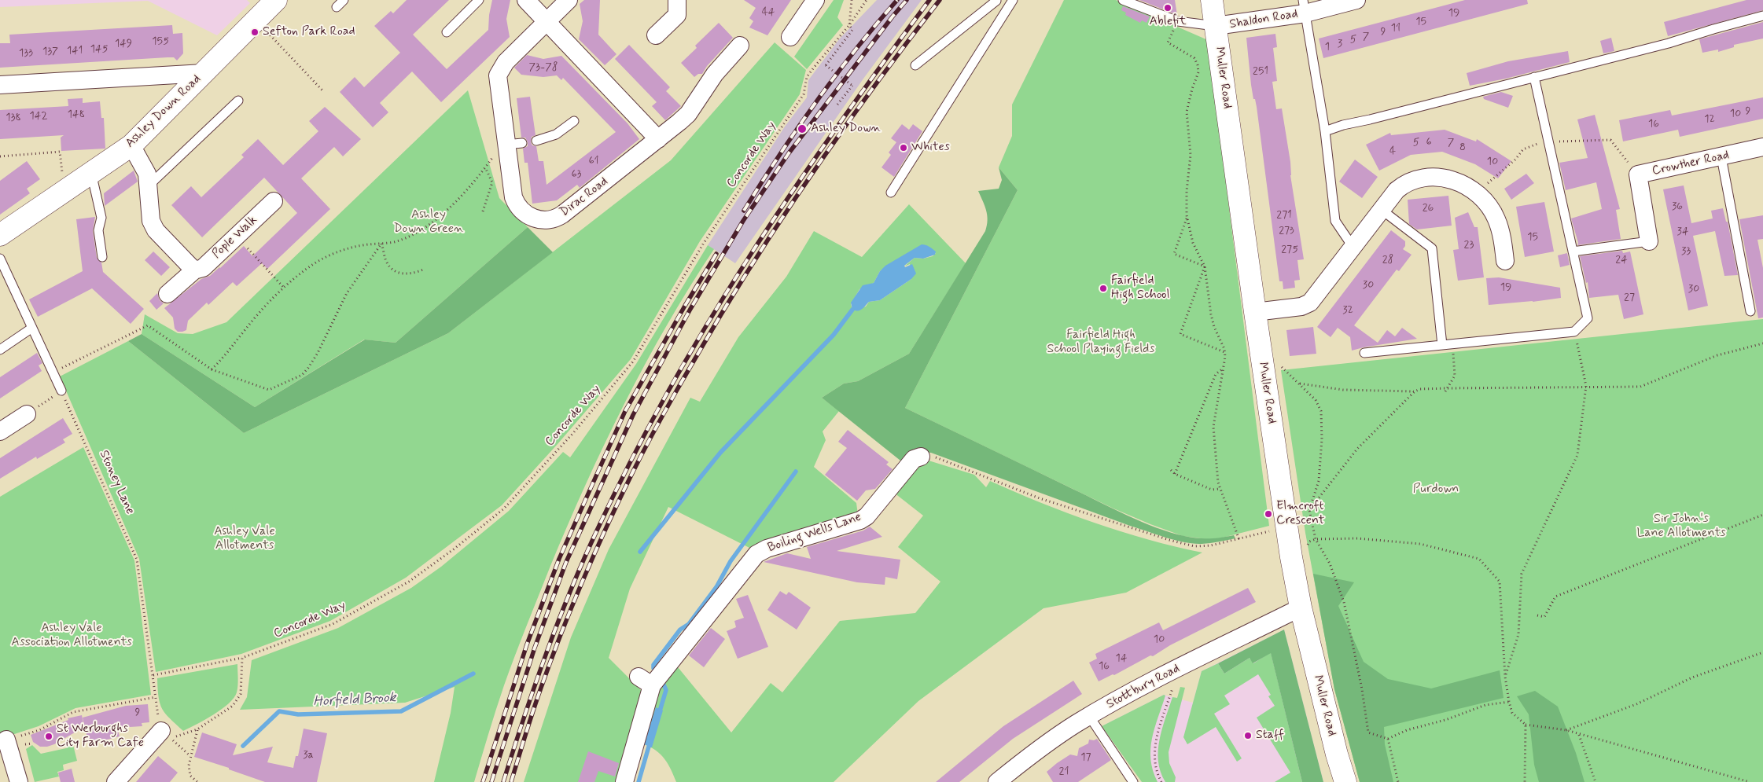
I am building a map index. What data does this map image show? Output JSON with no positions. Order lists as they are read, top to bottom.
{
  "streets": {
    "main road": ["Muller Road", "Ashley Down Road"],
    "street": [
      "Shaldon Road",
      "Crowther Road",
      "Dirac Road",
      "Pople Walk",
      "Boiling Wells Lane",
      "Stottbury Road"
    ],
    "path": ["Concorde Way", "Stoney Lane"]
  },
  "crossings": [
    ["Shaldon Road", "Muller Road"],
    ["Muller Road", "Stottbury Road"],
    ["Concorde Way", "Stoney Lane"]
  ],
  "water": ["Horfield Brook"],
  "parks": [
    "Ashley Down Green",
    "Fairfield High School Playing Fields",
    "Purdown",
    "Sir John's Lane Allotments",
    "Ashley Vale Allotments",
    "Ashley Vale Association Allotments"
  ],
  "places": [
    "Ablefit",
    "Sefton Park Road",
    "Ashley Down",
    "Whites",
    "Fairfield High School",
    "Elmcroft Crescent",
    "Staff",
    "St Werburghs City Farm Cafe"
  ],
  "house_numbers": [
    "44",
    "19",
    "15",
    "11",
    "9",
    "7",
    "5",
    "155",
    "149",
    "3",
    "1",
    "145",
    "141",
    "137",
    "133",
    "73-78",
    "251",
    "9",
    "10",
    "148",
    "142",
    "138",
    "12",
    "16",
    "6",
    "5",
    "7",
    "8",
    "4",
    "61",
    "10",
    "63",
    "36",
    "26",
    "271",
    "273",
    "34",
    "15",
    "23",
    "275",
    "33",
    "28",
    "24",
    "30",
    "19",
    "30",
    "27",
    "32",
    "10",
    "14",
    "16",
    "9",
    "3a",
    "17",
    "21"
  ]
}
